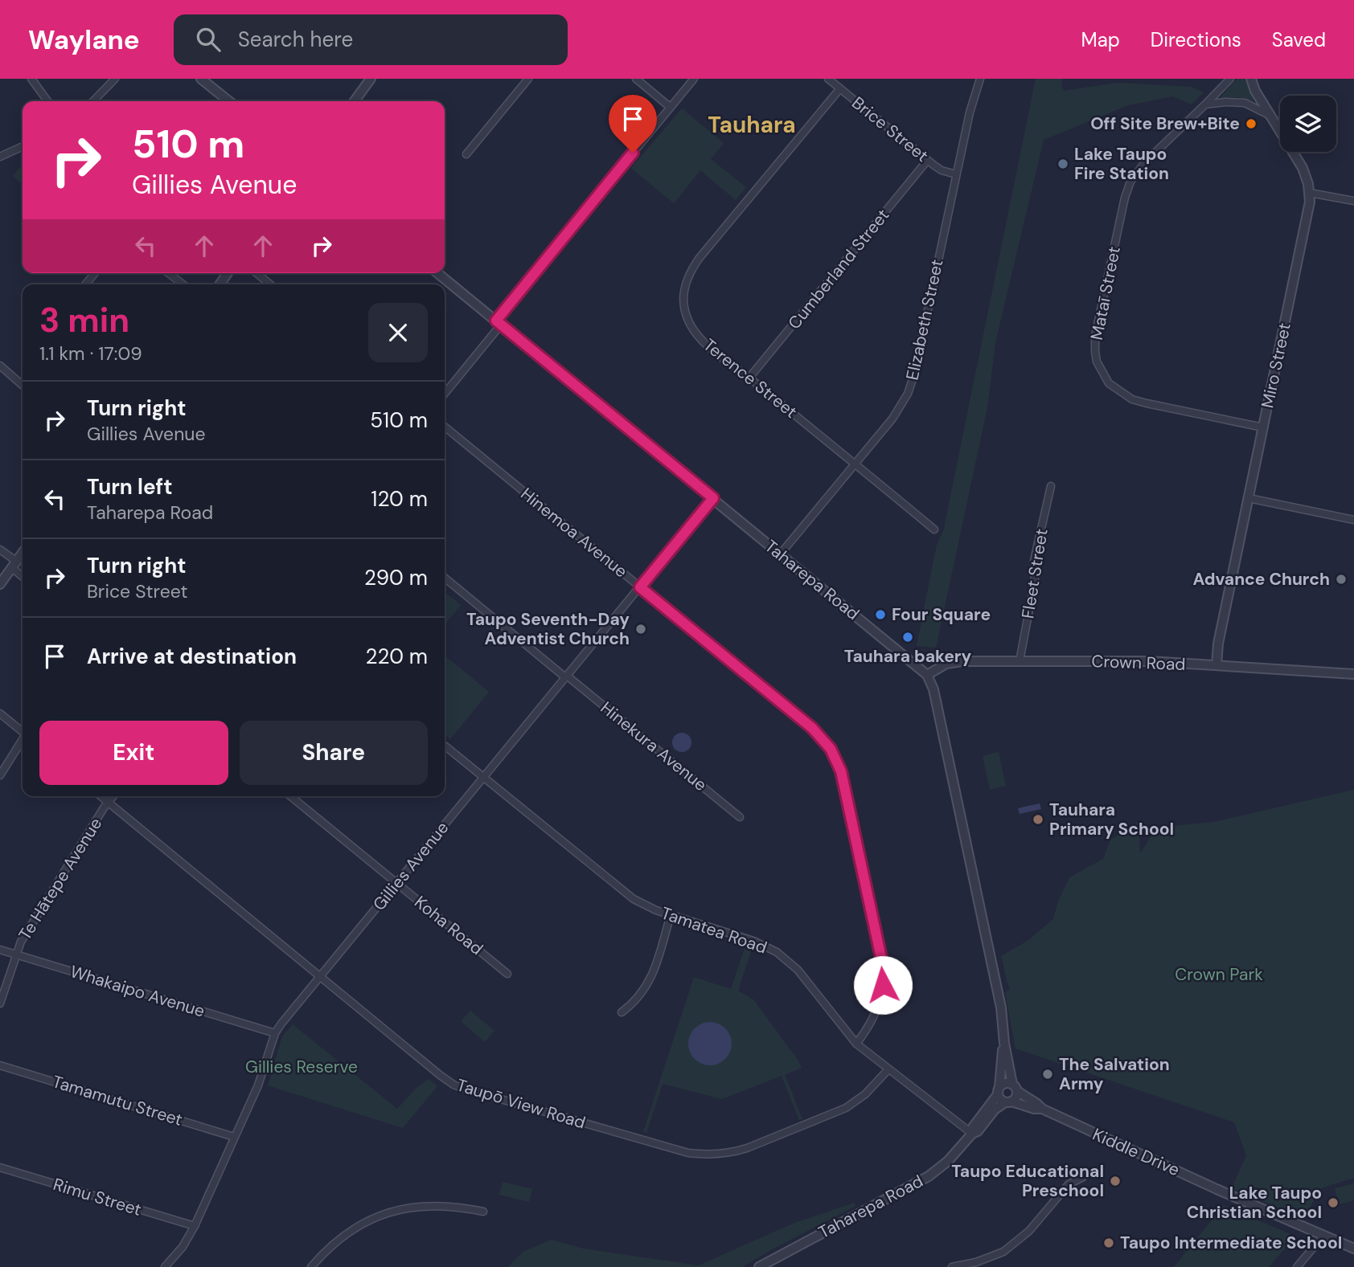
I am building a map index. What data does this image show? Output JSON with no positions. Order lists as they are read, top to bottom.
{
  "streets": {
    "street": [
      "Brice Street",
      "Cumberland Street",
      "Mataī Street",
      "Elizabeth Street",
      "Miro Street",
      "Terence Street",
      "Hinemoa Avenue",
      "Fleet Street",
      "Taharepa Road",
      "Crown Road",
      "Hinekura Avenue",
      "Gillies Avenue",
      "Te Hātepe Avenue",
      "Koha Road",
      "Tamatea Road",
      "Whakaipo Avenue",
      "Tamamutu Street",
      "Taupō View Road",
      "Kiddle Drive",
      "Rimu Street"
    ]
  },
  "crossings": [
    ["Brice Street", "Cumberland Street"],
    ["Brice Street", "Elizabeth Street"],
    ["Brice Street", "Terence Street"],
    ["Cumberland Street", "Terence Street"],
    ["Mataī Street", "Miro Street"],
    ["Elizabeth Street", "Terence Street"],
    ["Elizabeth Street", "Taharepa Road"],
    ["Miro Street", "Crown Road"],
    ["Hinemoa Avenue", "Gillies Avenue"],
    ["Hinemoa Avenue", "Tamatea Road"],
    ["Fleet Street", "Crown Road"],
    ["Taharepa Road", "Crown Road"],
    ["Taharepa Road", "Gillies Avenue"],
    ["Taharepa Road", "Tamatea Road"],
    ["Taharepa Road", "Kiddle Drive"],
    ["Hinekura Avenue", "Gillies Avenue"],
    ["Gillies Avenue", "Koha Road"],
    ["Gillies Avenue", "Tamatea Road"],
    ["Gillies Avenue", "Whakaipo Avenue"],
    ["Gillies Avenue", "Tamamutu Street"],
    ["Gillies Avenue", "Taupō View Road"],
    ["Gillies Avenue", "Rimu Street"],
    ["Te Hātepe Avenue", "Whakaipo Avenue"],
    ["Te Hātepe Avenue", "Taupō View Road"],
    ["Tamatea Road", "Taupō View Road"]
  ],
  "districts": ["Tauhara"],
  "parks": ["Crown Park", "Gillies Reserve"],
  "places": [
    "Off Site Brew+Bite",
    "Lake Taupo Fire Station",
    "Advance Church",
    "Four Square",
    "Taupo Seventh-Day Adventist Church",
    "Tauhara bakery",
    "Tauhara Primary School",
    "The Salvation Army",
    "Taupo Educational Preschool",
    "Lake Taupo Christian School",
    "Taupo Intermediate School"
  ],
  "page": {
    "header": "Waylane",
    "search": "Search here",
    "nav": ["Map", "Directions", "Saved"],
    "turn": ["510 m", "Gillies Avenue"],
    "heading": ["3 min", "1.1 km · 17:09"],
    "list": [
      {
        "name": "Turn right",
        "note": "Gillies Avenue",
        "value": "510 m"
      },
      {
        "name": "Turn left",
        "note": "Taharepa Road",
        "value": "120 m"
      },
      {
        "name": "Turn right",
        "note": "Brice Street",
        "value": "290 m"
      },
      {
        "name": "Arrive at destination",
        "value": "220 m"
      }
    ],
    "buttons": ["Exit", "Share"]
  }
}
